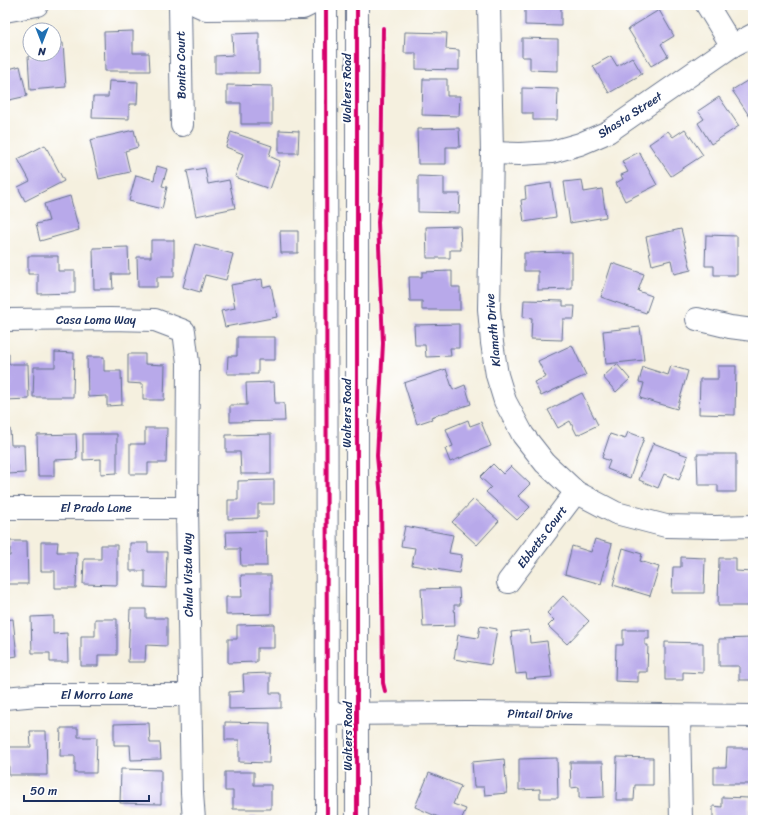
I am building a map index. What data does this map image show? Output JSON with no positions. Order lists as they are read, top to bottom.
{
  "streets": {
    "street": [
      "Bonita Court",
      "Walters Road",
      "Shasta Street",
      "Casa Loma Way",
      "Klamath Drive",
      "El Prado Lane",
      "Ebbetts Court",
      "Chula Vista Way",
      "El Morro Lane",
      "Pintail Drive"
    ]
  },
  "crossings": [
    ["Walters Road", "Pintail Drive"],
    ["Shasta Street", "Klamath Drive"],
    ["Casa Loma Way", "Chula Vista Way"],
    ["Klamath Drive", "Ebbetts Court"],
    ["El Prado Lane", "Chula Vista Way"],
    ["Chula Vista Way", "El Morro Lane"]
  ],
  "scale_bar": "50 m",
  "north": "bottom"
}
